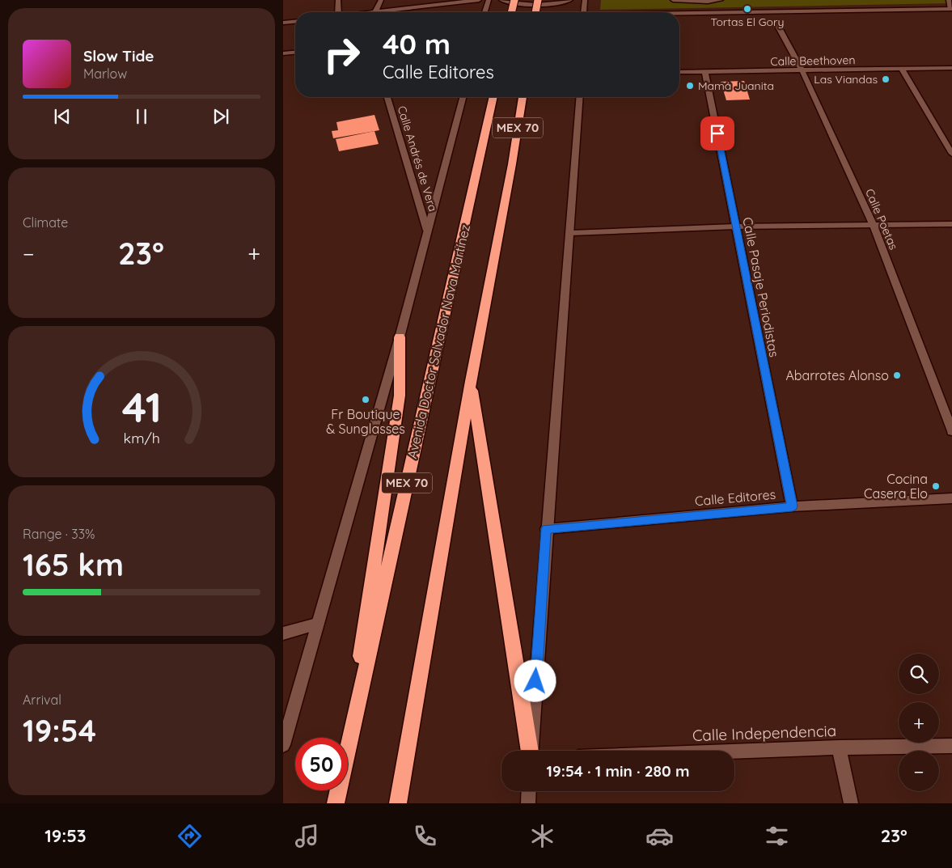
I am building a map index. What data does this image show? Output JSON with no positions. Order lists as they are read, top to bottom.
{
  "streets": {
    "highway": ["MEX 70", "Avenida Doctor Salvador Nava Martínez"],
    "street": [
      "Calle Beethoven",
      "Calle Andrés de Vera",
      "Calle Poetas",
      "Calle Pasaje Periodistas",
      "Calle Editores",
      "Calle Independencia"
    ]
  },
  "crossings": [
    ["Calle Beethoven", "Calle Poetas"],
    ["Calle Beethoven", "Calle Pasaje Periodistas"],
    ["Calle Pasaje Periodistas", "Calle Editores"]
  ],
  "places": [
    "Tortas El Gory",
    "Las Viandas",
    "Mamá Juanita",
    "Abarrotes Alonso",
    "Fr Boutique & Sunglasses",
    "Cocina Casera Elo"
  ],
  "page": {
    "turn": ["40 m", "Calle Editores"],
    "song": ["Slow Tide", "Marlow"],
    "tile": [
      "Climate",
      ["Range · 33%", "165 km"],
      ["Arrival", "19:54"]
    ],
    "heat": ["−", "23°", "+"],
    "map_buttons": ["+", "−"],
    "limit": "50",
    "trip": "19:54 · 1 min · 280 m",
    "tabs": ["19:53", "23°"],
    "gauge": ["41", "km/h"]
  }
}
